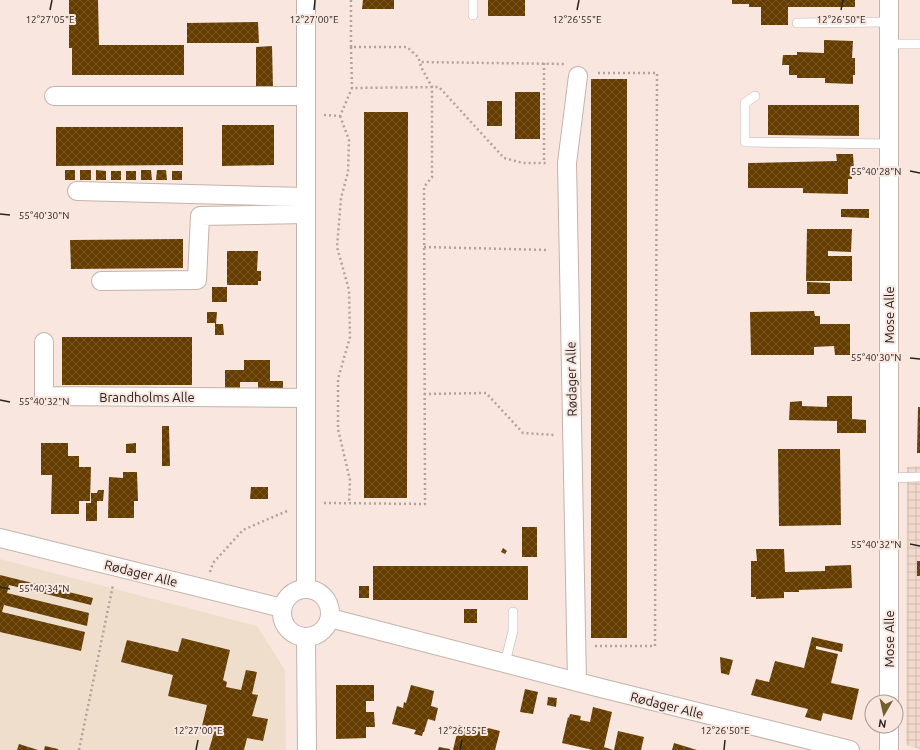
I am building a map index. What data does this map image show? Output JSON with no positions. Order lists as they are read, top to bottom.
{
  "streets": {
    "street": ["Mose Alle", "Rødager Alle", "Brandholms Alle"]
  },
  "north": "bottom",
  "coordinates": [
    "12°27'05\"E",
    "12°27'00\"E",
    "12°26'55\"E",
    "12°26'50\"E",
    "55°40'28\"N",
    "55°40'30\"N",
    "55°40'32\"N",
    "55°40'34\"N"
  ]
}
